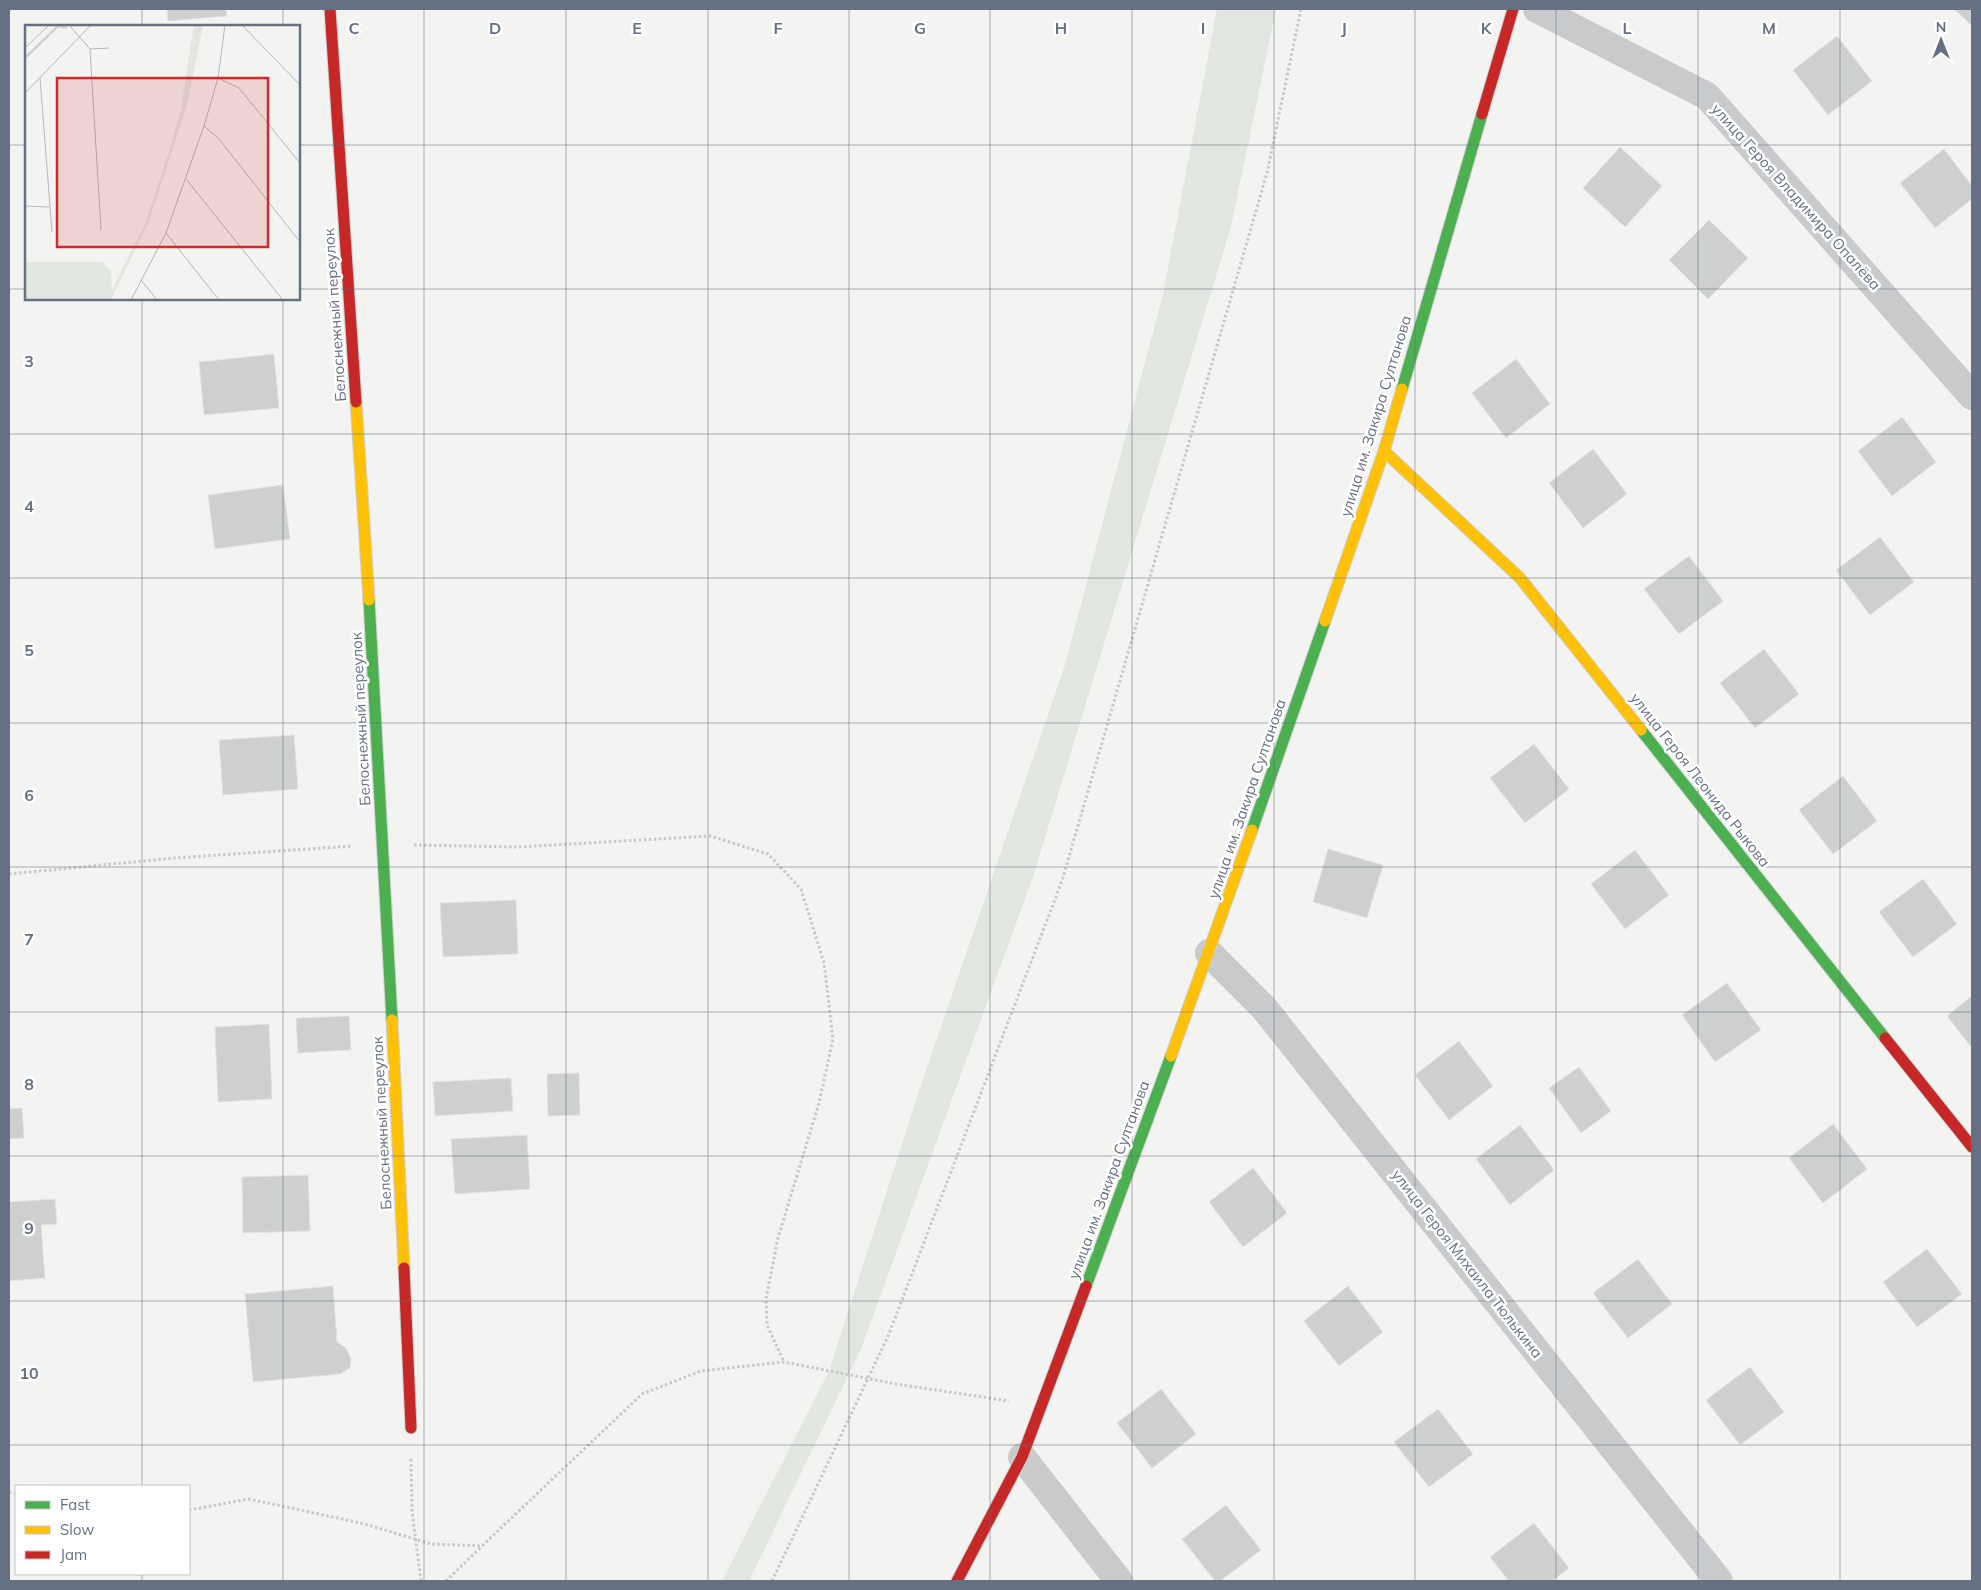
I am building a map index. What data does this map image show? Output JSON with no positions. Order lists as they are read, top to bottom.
{
  "streets": {
    "street": [
      "улица Героя Владимира Опалёва",
      "Белоснежный переулок",
      "улица им. Закира Султанова",
      "улица Героя Леонида Рыкова",
      "улица Героя Михаила Тюлькина"
    ]
  },
  "crossings": [
    ["улица им. Закира Султанова", "улица Героя Леонида Рыкова"],
    ["улица им. Закира Султанова", "улица Героя Михаила Тюлькина"]
  ],
  "legend": ["Fast", "Slow", "Jam"],
  "north": "top",
  "grid": {
    "columns": [
      "C",
      "D",
      "E",
      "F",
      "G",
      "H",
      "I",
      "J",
      "K",
      "L",
      "M"
    ],
    "rows": [
      "3",
      "4",
      "5",
      "6",
      "7",
      "8",
      "9",
      "10"
    ]
  }
}
